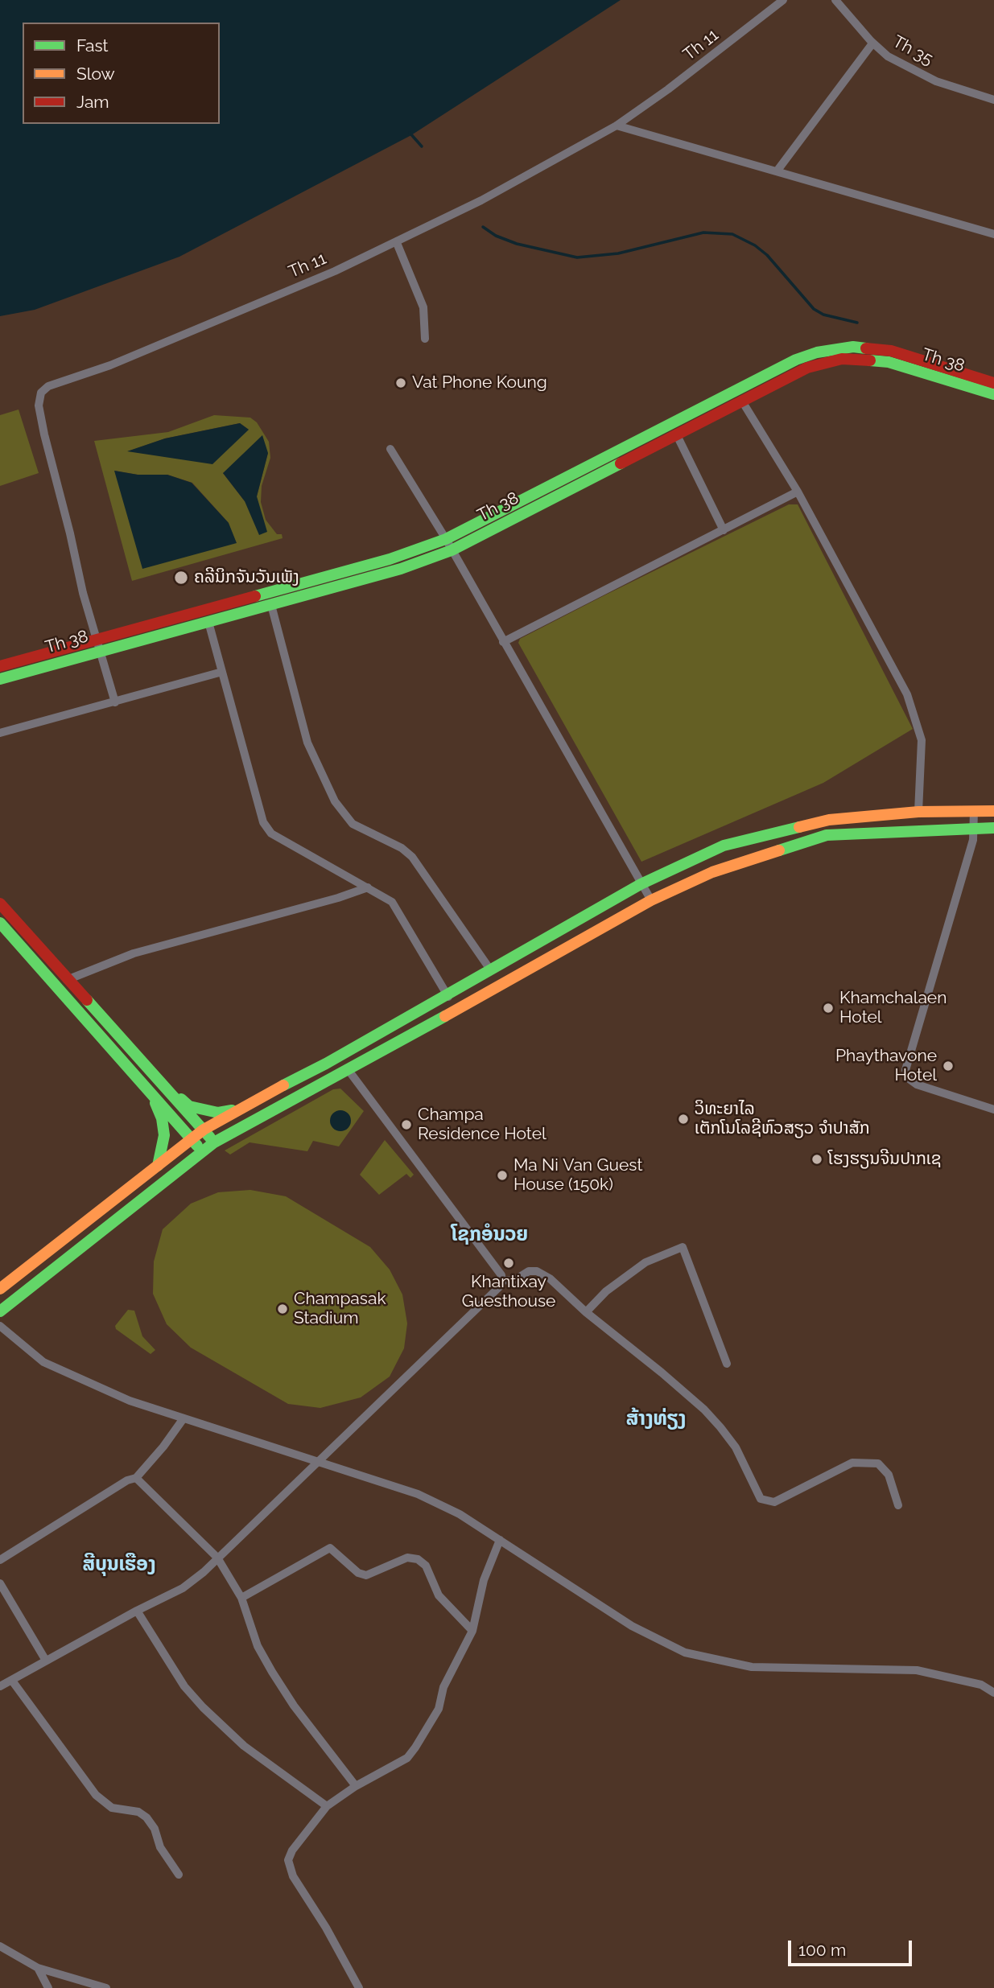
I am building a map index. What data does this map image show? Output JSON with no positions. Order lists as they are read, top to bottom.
{
  "streets": {
    "main road": ["Th 38"],
    "street": ["Th 11", "Th 35"]
  },
  "crossings": [
    ["Th 11", "Th 38"]
  ],
  "districts": ["ໂຊກອໍນວຍ", "ສ້າງທ່ຽງ", "ສີບຸນເຮືອງ"],
  "places": [
    "Vat Phone Koung",
    "ຄລີນິກຈັນວັນເພັງ",
    "Khamchalaen Hotel",
    "Phaythavone Hotel",
    "ວິທະຍາໄລ ເຕັກໂນໂລຊີຫົວສຽວ ຈຳປາສັກ",
    "Champa Residence Hotel",
    "ໂຮງຮຽນຈີນປາກເຊ",
    "Ma Ni Van Guest House (150k)",
    "Khantixay Guesthouse",
    "Champasak Stadium"
  ],
  "legend": ["Fast", "Slow", "Jam"],
  "scale_bar": "100 m"
}
